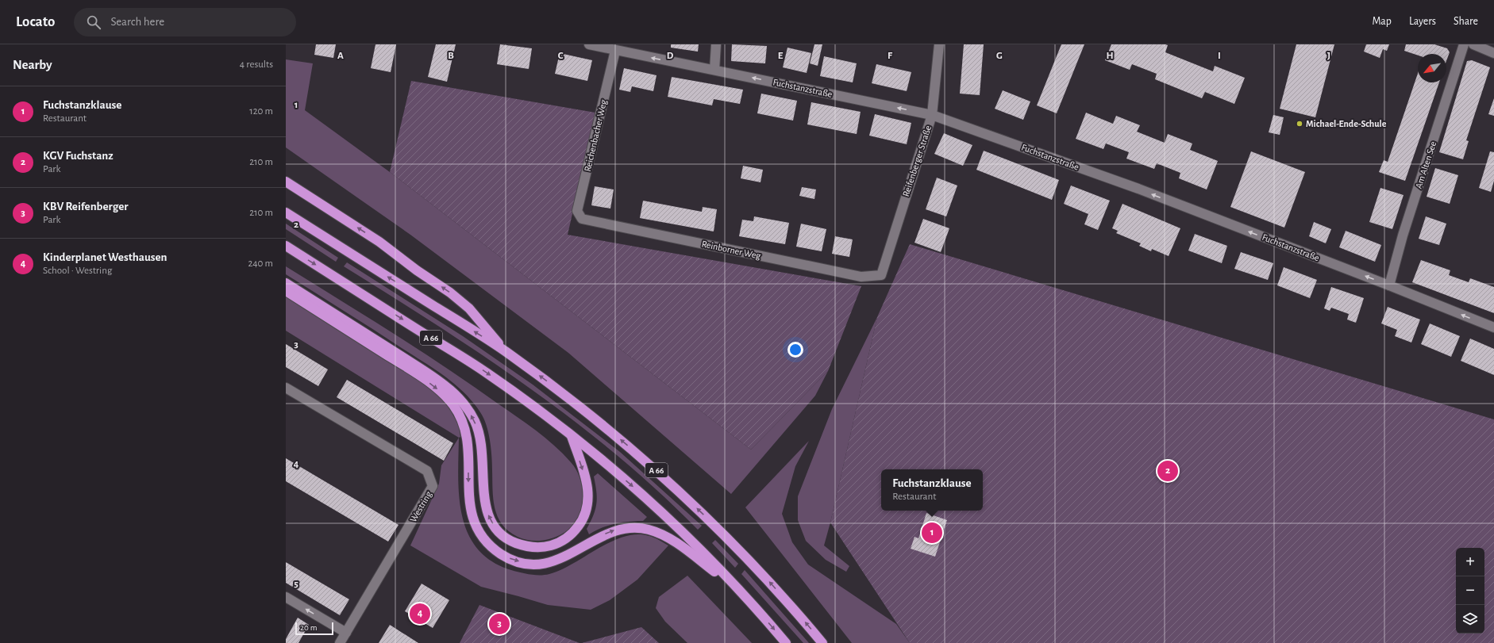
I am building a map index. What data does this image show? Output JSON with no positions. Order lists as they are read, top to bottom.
{
  "streets": {
    "highway": ["A 66"],
    "street": [
      "Fuchstanzstraße",
      "Reichenbacher Weg",
      "Reifenberger Straße",
      "Am Alten See",
      "Reinborner Weg",
      "Westring"
    ]
  },
  "crossings": [
    ["Fuchstanzstraße", "Reichenbacher Weg"],
    ["Fuchstanzstraße", "Reifenberger Straße"],
    ["Fuchstanzstraße", "Am Alten See"],
    ["Reichenbacher Weg", "Reinborner Weg"],
    ["Reifenberger Straße", "Reinborner Weg"]
  ],
  "one_way": ["Fuchstanzstraße"],
  "places": ["Michael-Ende-Schule"],
  "scale_bar": "20 m",
  "north": "bottom left",
  "page": {
    "header": "Locato",
    "search": "Search here",
    "nav": ["Map", "Layers", "Share"],
    "heading": ["Nearby", "4 results"],
    "list": [
      {
        "mark": "1",
        "name": "Fuchstanzklause",
        "note": "Restaurant",
        "value": "120 m"
      },
      {
        "mark": "2",
        "name": "KGV Fuchstanz",
        "note": "Park",
        "value": "210 m"
      },
      {
        "mark": "3",
        "name": "KBV Reifenberger",
        "note": "Park",
        "value": "210 m"
      },
      {
        "mark": "4",
        "name": "Kinderplanet Westhausen",
        "note": "School · Westring",
        "value": "240 m"
      }
    ],
    "pins": [
      "2",
      "1",
      "4",
      "3"
    ],
    "popup": ["Fuchstanzklause", "Restaurant"],
    "map_buttons": ["+", "−"],
    "scale": "20 m"
  },
  "grid": {
    "columns": [
      "A",
      "B",
      "C",
      "D",
      "E",
      "F",
      "G",
      "H",
      "I",
      "J"
    ],
    "rows": [
      "1",
      "2",
      "3",
      "4",
      "5"
    ]
  }
}
